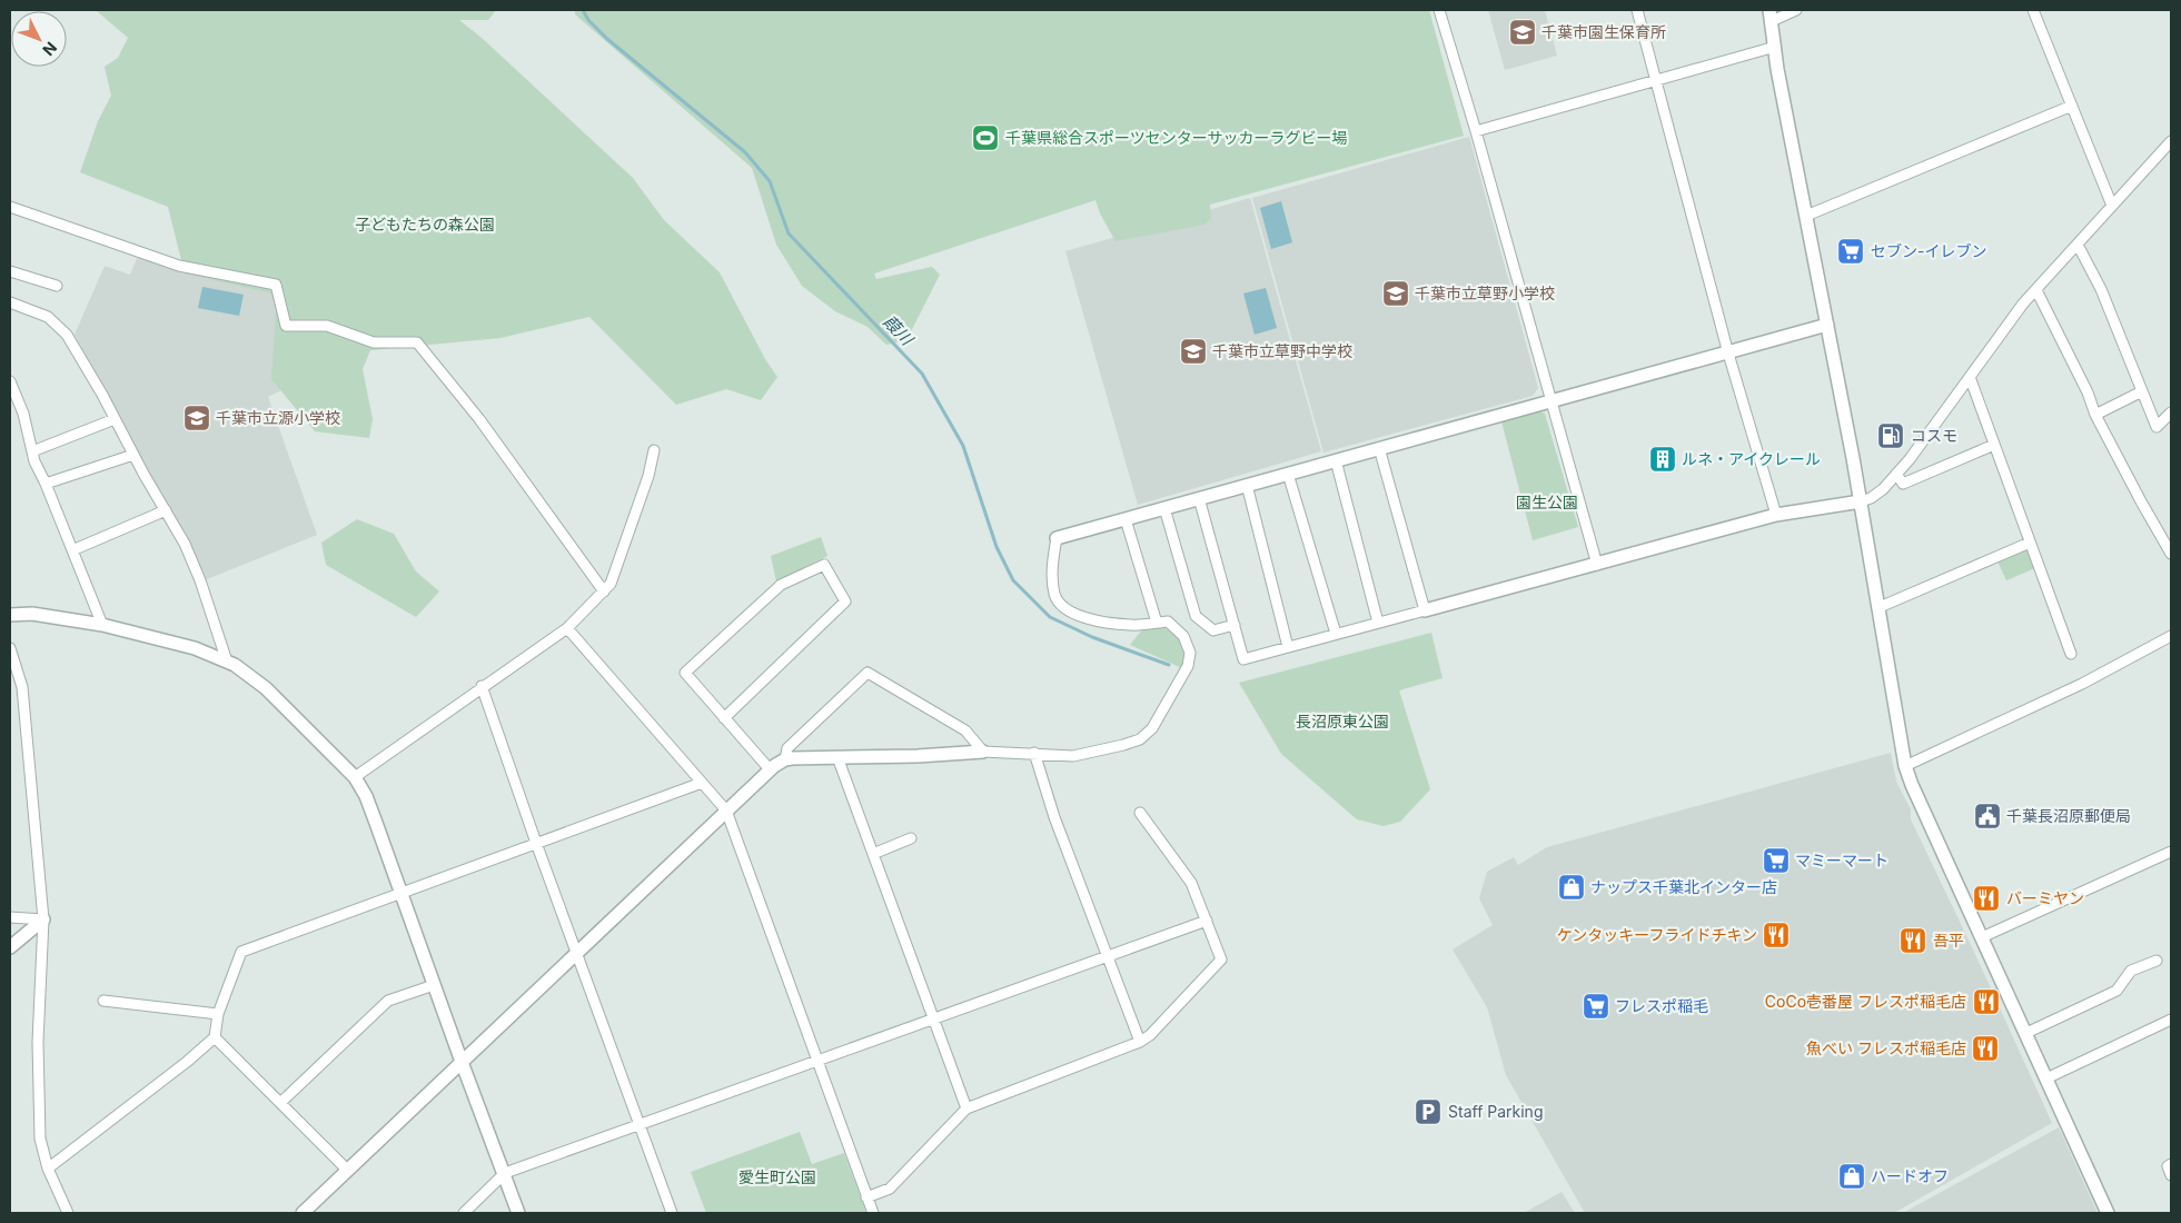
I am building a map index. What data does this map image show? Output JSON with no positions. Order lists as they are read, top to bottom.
{
  "water": ["葭川"],
  "parks": [
    "子どもたちの森公園",
    "園生公園",
    "長沼原東公園",
    "愛生町公園"
  ],
  "places": {
    "school or university": [
      "千葉市園生保育所",
      "千葉市立草野小学校",
      "千葉市立草野中学校",
      "千葉市立源小学校"
    ],
    "sports": ["千葉県総合スポーツセンターサッカーラグビー場"],
    "supermarket": ["セブン-イレブン", "マミーマート", "フレスポ稲毛"],
    "fuel station": ["コスモ"],
    "building": ["ルネ・アイクレール"],
    "public building": ["千葉長沼原郵便局"],
    "shop": ["ナップス千葉北インター店", "ハードオフ"],
    "restaurant": [
      "バーミヤン",
      "ケンタッキーフライドチキン",
      "吾平",
      "CoCo壱番屋 フレスポ稲毛店",
      "魚べい フレスポ稲毛店"
    ],
    "parking": ["Staff Parking"]
  },
  "north": "bottom right"
}
